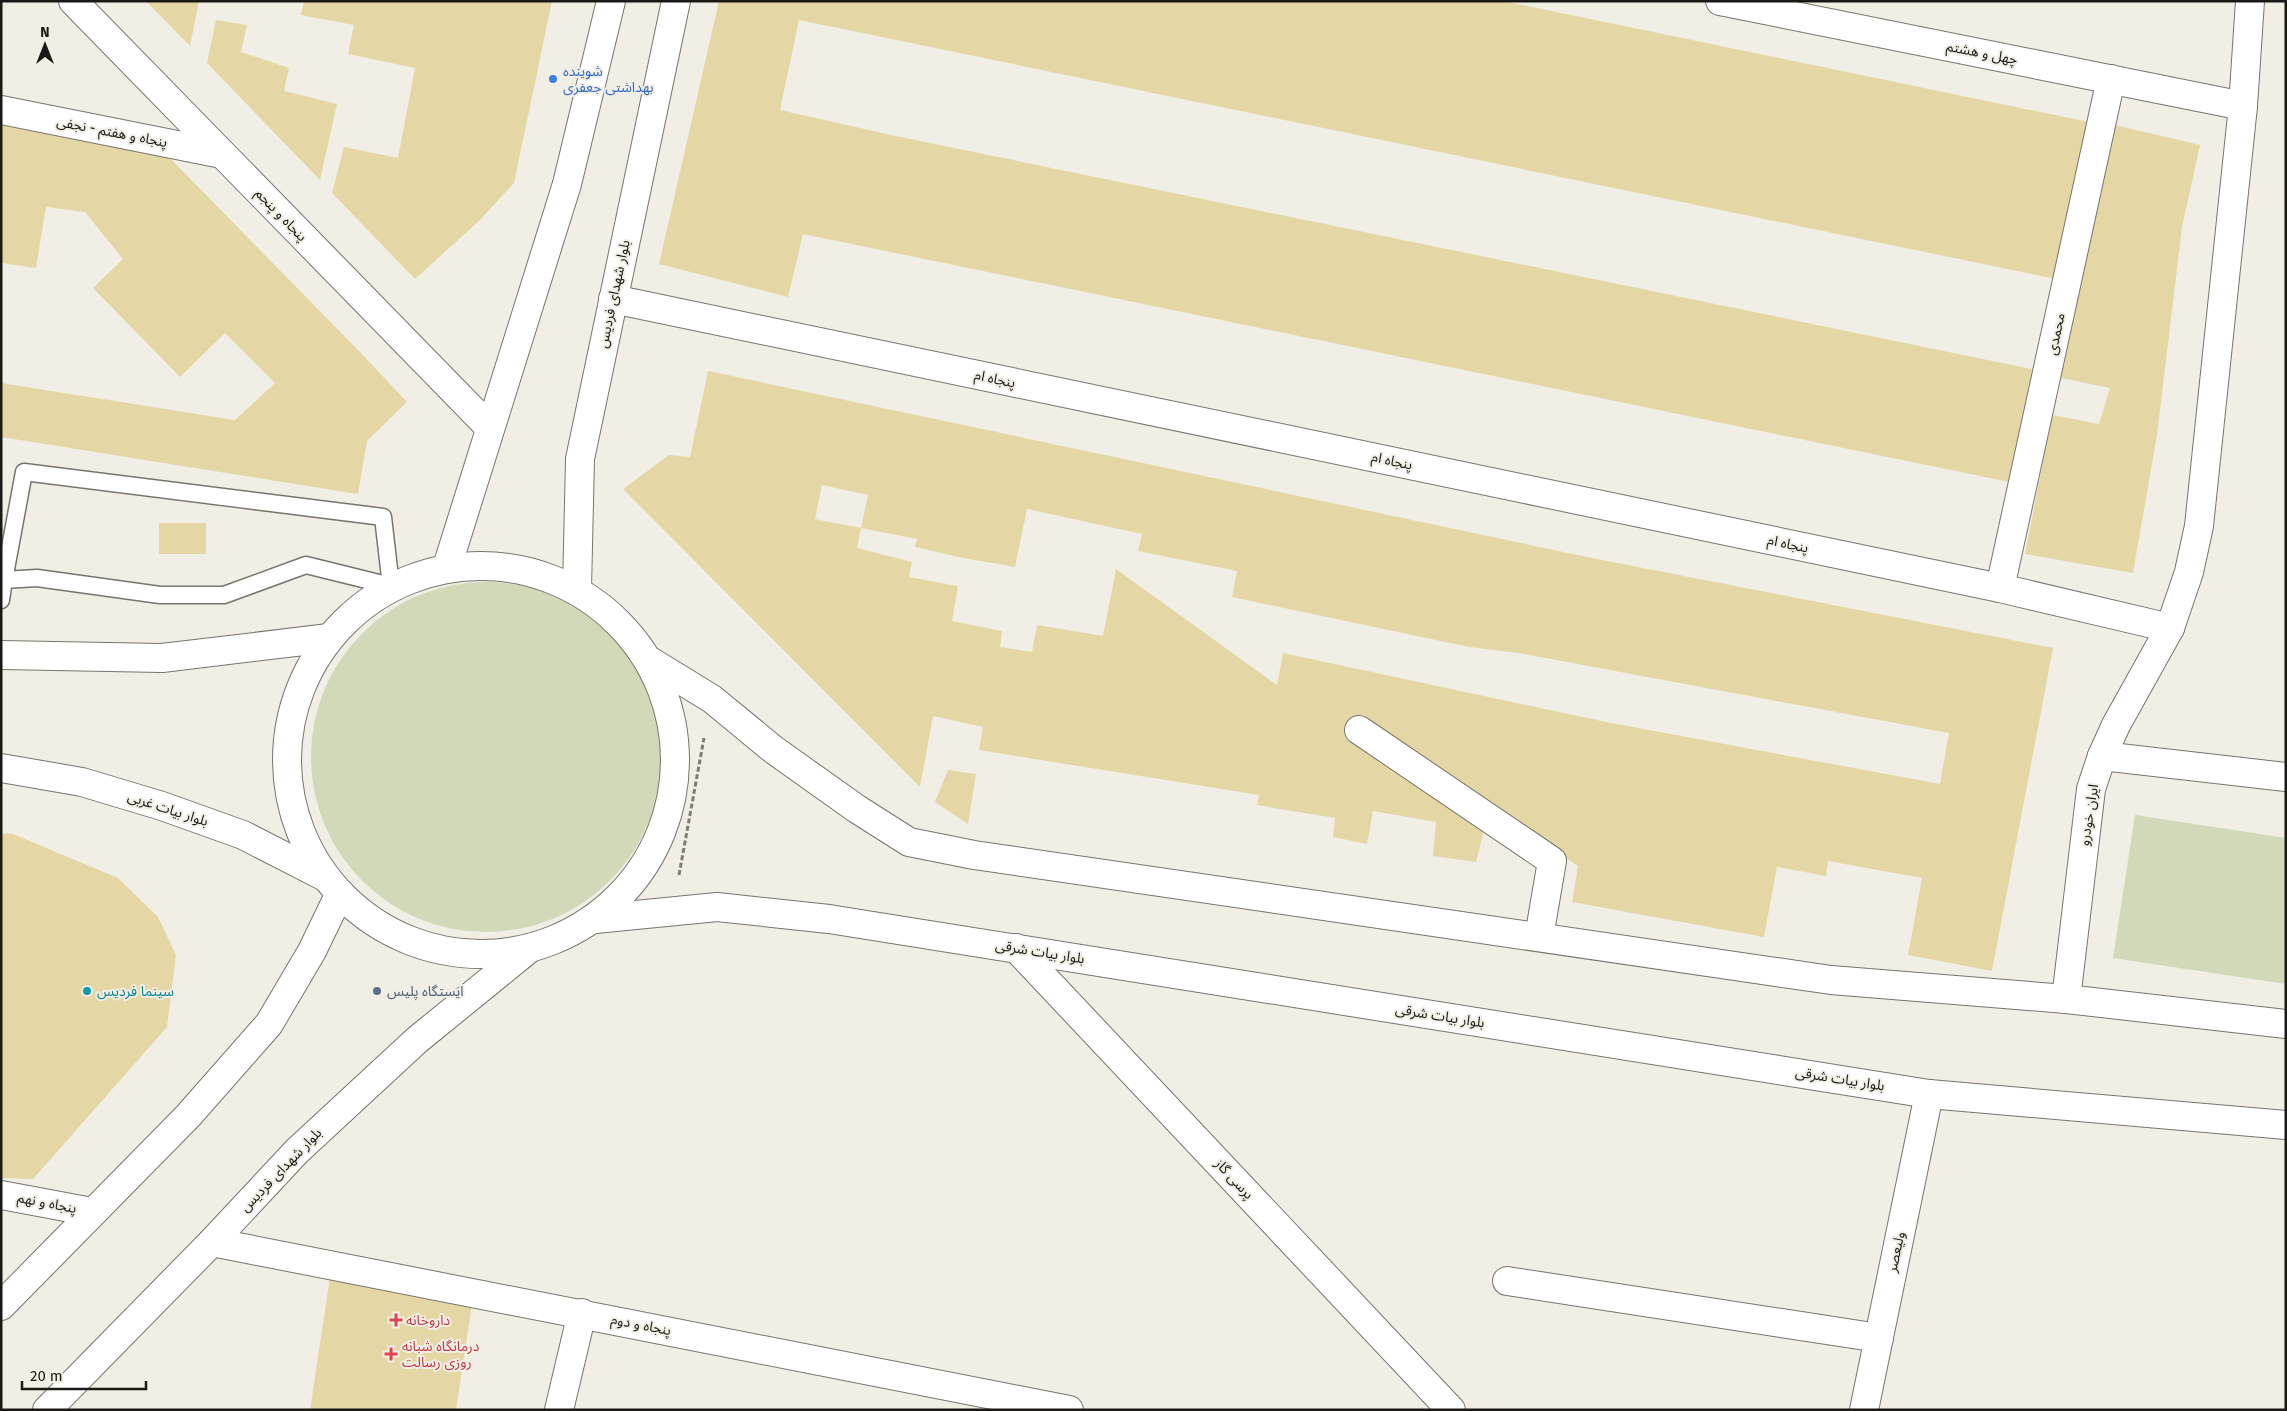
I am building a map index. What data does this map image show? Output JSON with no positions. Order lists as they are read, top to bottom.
{
  "streets": {
    "main road": [
      "چهل و هشتم",
      "پنجاه و هفتم - نجفی",
      "پنجاه و پنجم",
      "بلوار شهدای فردیس",
      "محمدی",
      "پنجاه ام",
      "بلوار بیات غربی",
      "ایران خودرو",
      "بلوار بیات شرقی",
      "پرسی گاز",
      "پنجاه و نهم",
      "ولیعصر",
      "پنجاه و دوم"
    ]
  },
  "crossings": [
    ["چهل و هشتم", "محمدی"],
    ["چهل و هشتم", "ایران خودرو"],
    ["پنجاه و هفتم - نجفی", "پنجاه و پنجم"],
    ["بلوار شهدای فردیس", "پنجاه ام"],
    ["بلوار شهدای فردیس", "پنجاه و دوم"],
    ["محمدی", "پنجاه ام"],
    ["پنجاه ام", "ایران خودرو"],
    ["بلوار بیات شرقی", "پرسی گاز"],
    ["بلوار بیات شرقی", "ولیعصر"]
  ],
  "places": {
    "other": ["شوینده بهداشتی جعفری", "سینما فردیس", "ایستگاه پلیس"],
    "health": ["داروخانه", "درمانگاه شبانه روزی رسالت"]
  },
  "scale_bar": "20 m",
  "north": "top"
}
